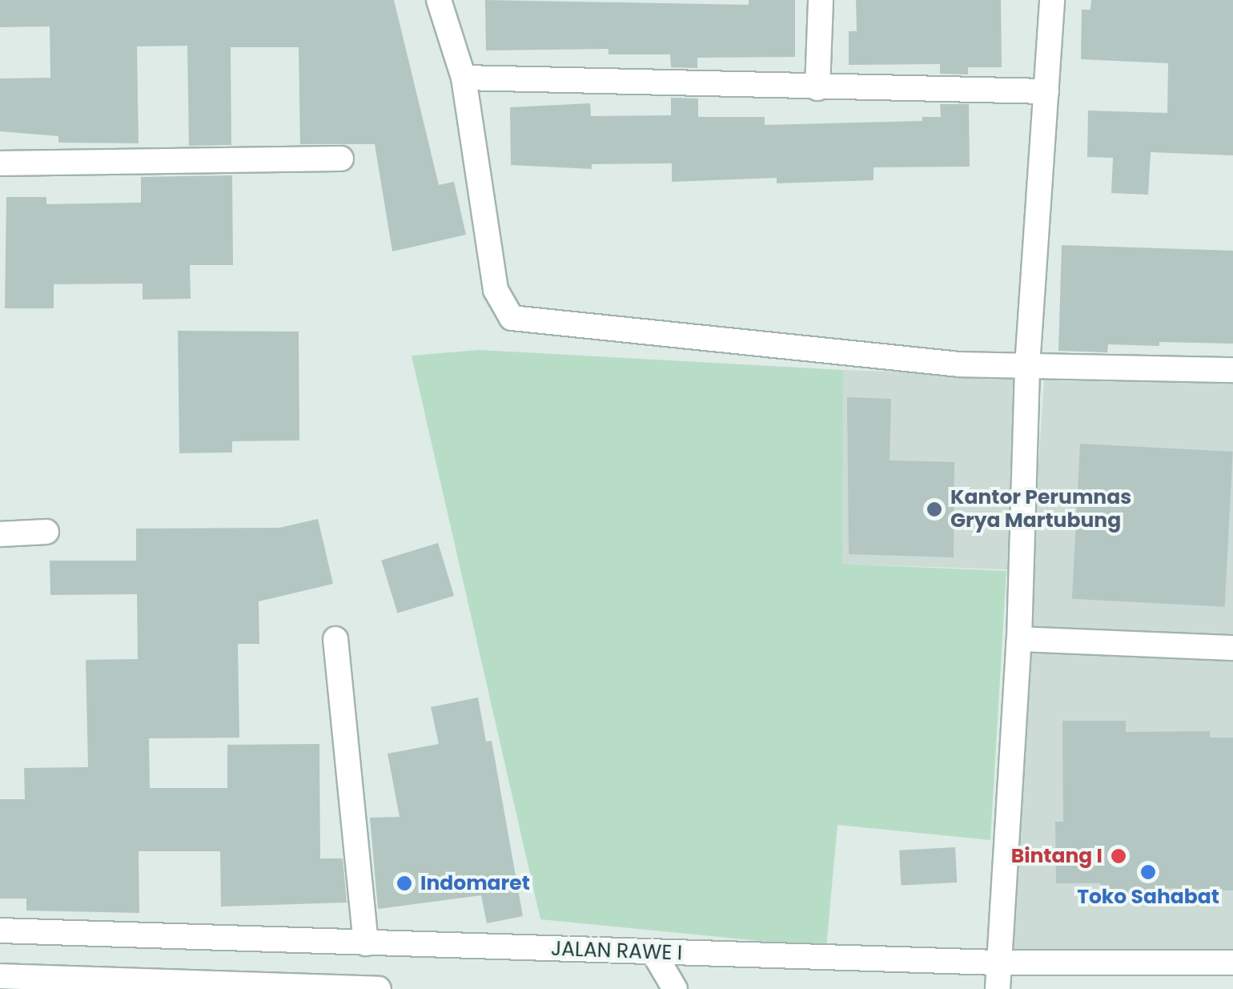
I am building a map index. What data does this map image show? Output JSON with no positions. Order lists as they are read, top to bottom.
{
  "streets": {
    "street": ["JALAN RAWE I"]
  },
  "places": [
    "Kantor Perumnas Grya Martubung",
    "Bintang I",
    "Toko Sahabat",
    "Indomaret"
  ]
}
